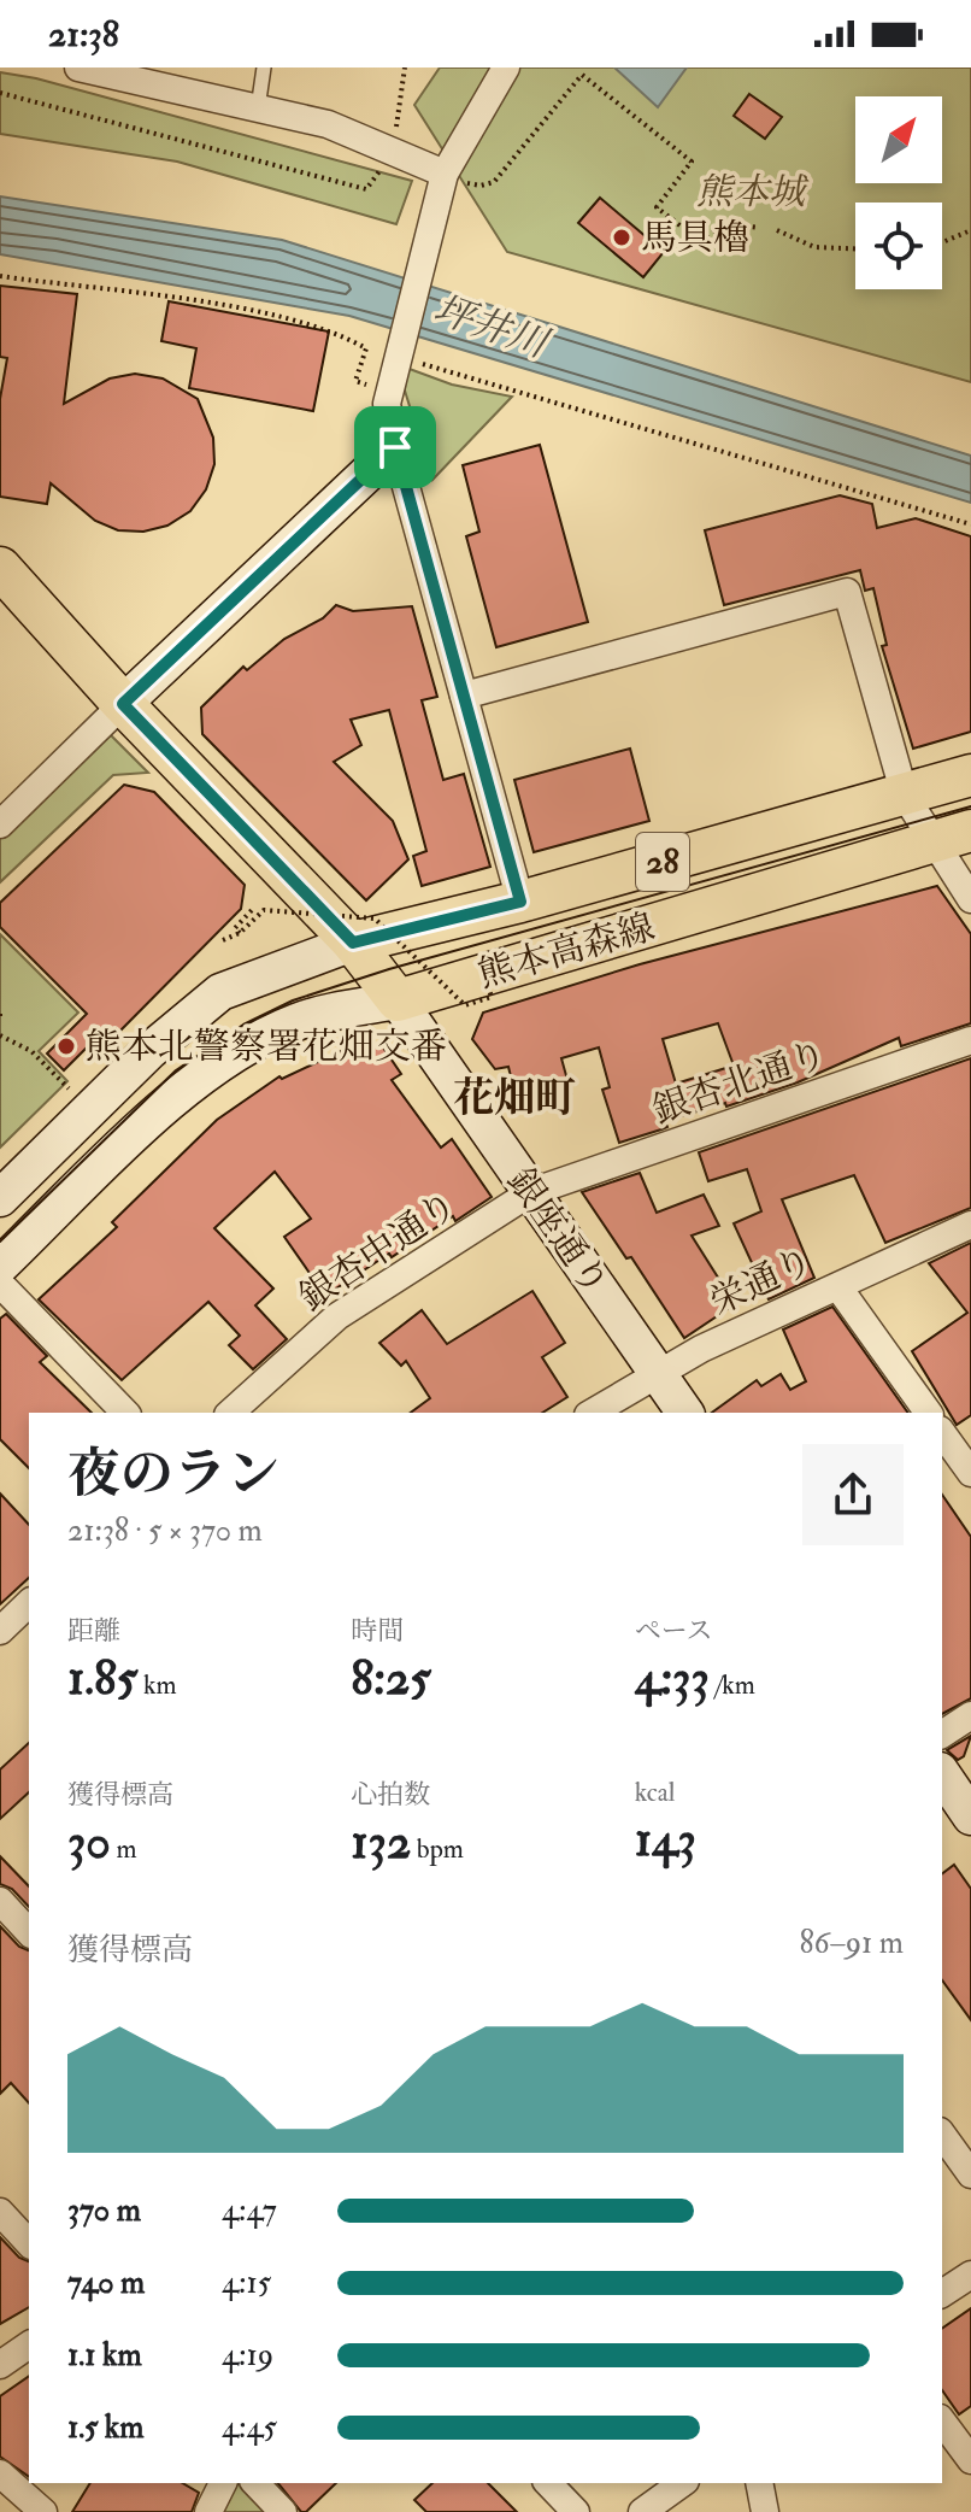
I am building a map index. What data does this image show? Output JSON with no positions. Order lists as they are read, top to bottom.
{
  "streets": {
    "main road": ["28", "熊本高森線"],
    "street": [
      "銀杏北通り",
      "銀座通り",
      "銀杏中通り",
      "栄通り"
    ]
  },
  "crossings": [
    ["熊本高森線", "銀座通り"],
    ["銀杏北通り", "銀座通り"],
    ["銀杏北通り", "銀杏中通り"],
    ["銀座通り", "銀杏中通り"],
    ["銀座通り", "栄通り"]
  ],
  "districts": ["花畑町"],
  "water": ["坪井川"],
  "parks": ["熊本城"],
  "places": ["馬具櫓", "熊本北警察署花畑交番"],
  "north": "top right",
  "page": {
    "status": "21:38",
    "heading": ["夜のラン", "21:38 · 5 × 370 m"],
    "stats": [
      ["距離", "1.85 km"],
      ["時間", "8:25"],
      ["ペース", "4:33 /km"],
      ["獲得標高", "30 m"],
      ["心拍数", "132 bpm"],
      ["kcal", "143"]
    ],
    "chart": ["獲得標高", "86–91 m"],
    "list": [
      {
        "name": "370 m",
        "note": "4:47"
      },
      {
        "name": "740 m",
        "note": "4:15"
      },
      {
        "name": "1.1 km",
        "note": "4:19"
      },
      {
        "name": "1.5 km",
        "note": "4:45"
      }
    ]
  }
}
